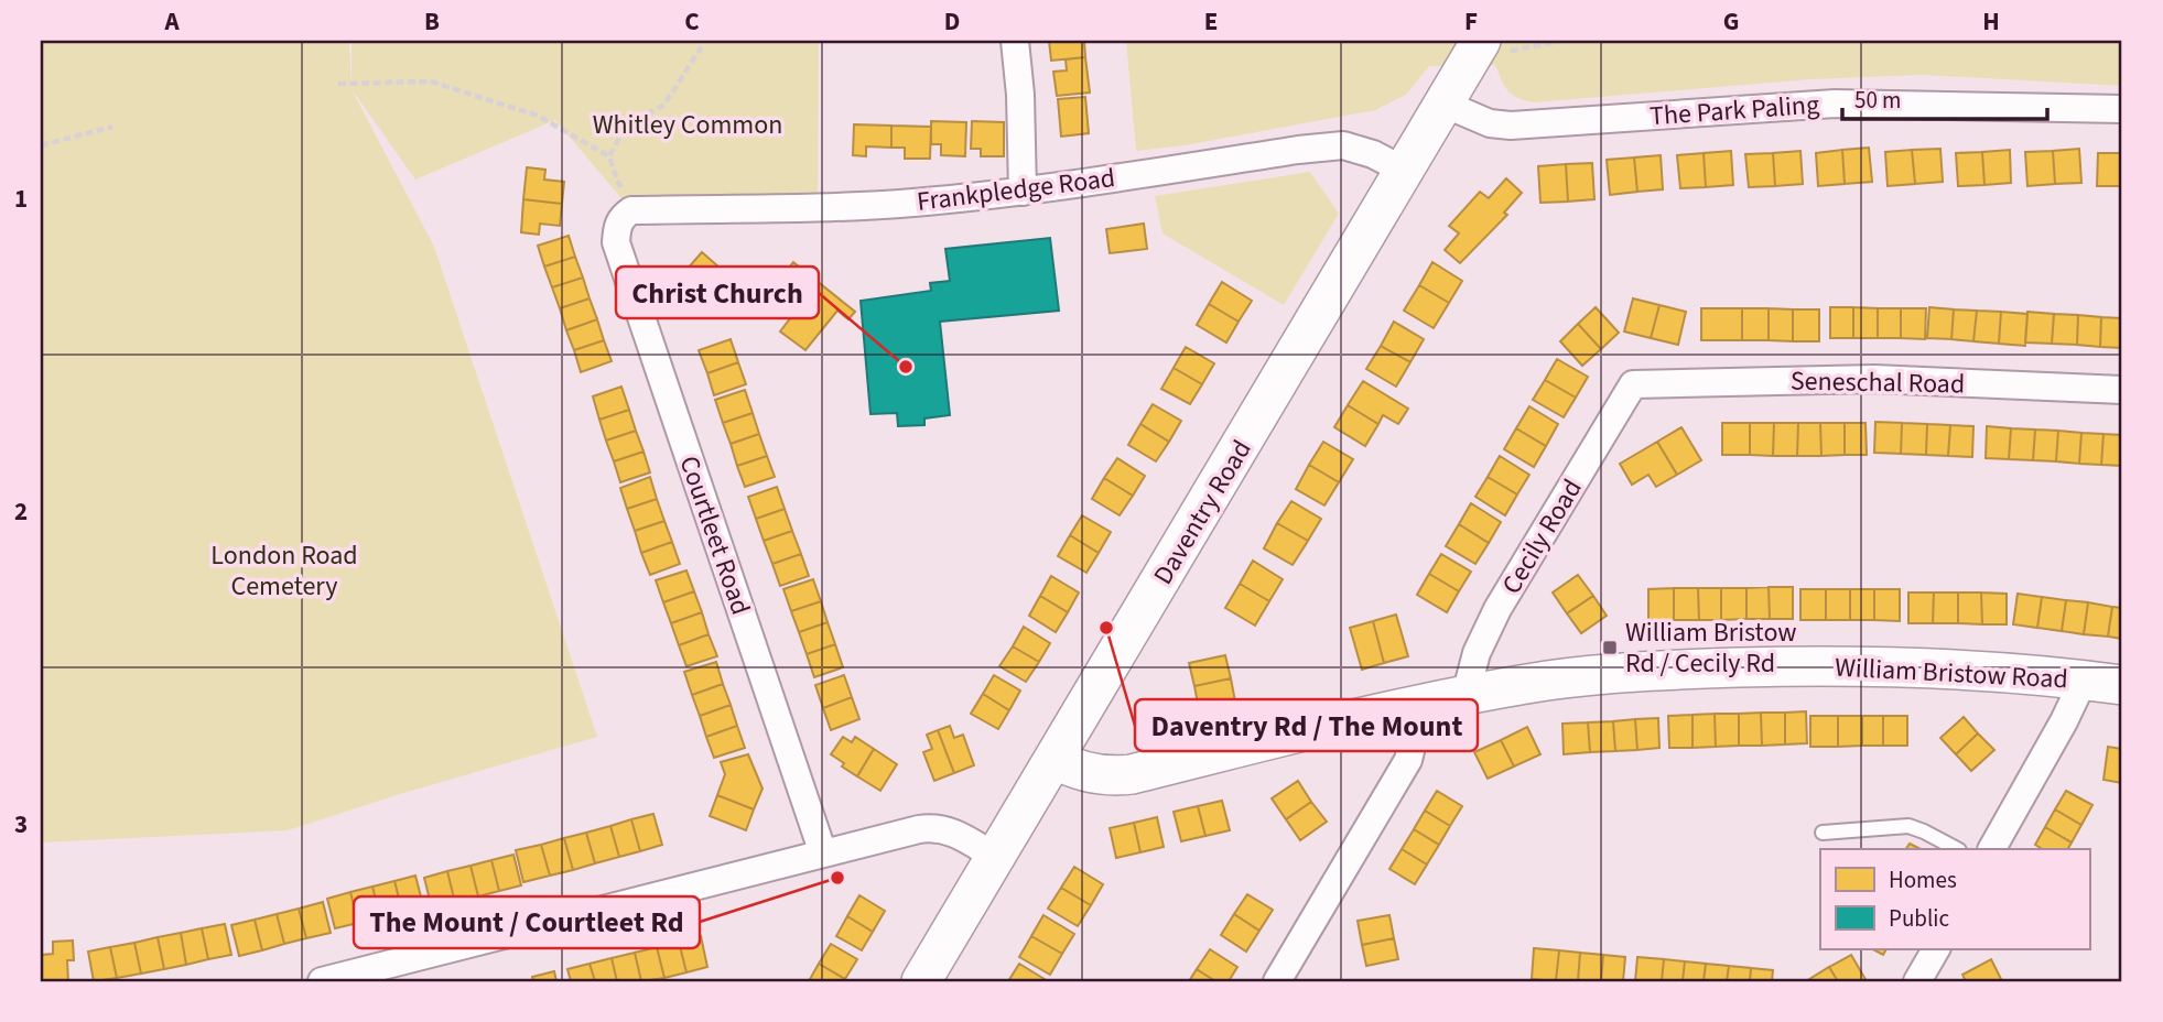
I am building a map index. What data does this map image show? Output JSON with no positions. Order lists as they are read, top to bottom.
{
  "streets": {
    "street": [
      "The Park Paling",
      "Frankpledge Road",
      "Seneschal Road",
      "Daventry Road",
      "Courtleet Road",
      "Cecily Road",
      "William Bristow Road"
    ]
  },
  "crossings": [
    ["The Park Paling", "Daventry Road"],
    ["Frankpledge Road", "Daventry Road"],
    ["Frankpledge Road", "Courtleet Road"],
    ["Seneschal Road", "Cecily Road"],
    ["Daventry Road", "William Bristow Road"],
    ["Cecily Road", "William Bristow Road"]
  ],
  "parks": ["Whitley Common", "London Road Cemetery"],
  "places": {
    "other": ["Christ Church", "Daventry Rd / The Mount", "The Mount / Courtleet Rd"],
    "transit": ["William Bristow Rd / Cecily Rd"]
  },
  "legend": ["Homes", "Public"],
  "scale_bar": "50 m",
  "grid": {
    "columns": [
      "A",
      "B",
      "C",
      "D",
      "E",
      "F",
      "G",
      "H"
    ],
    "rows": ["1", "2", "3"]
  }
}
